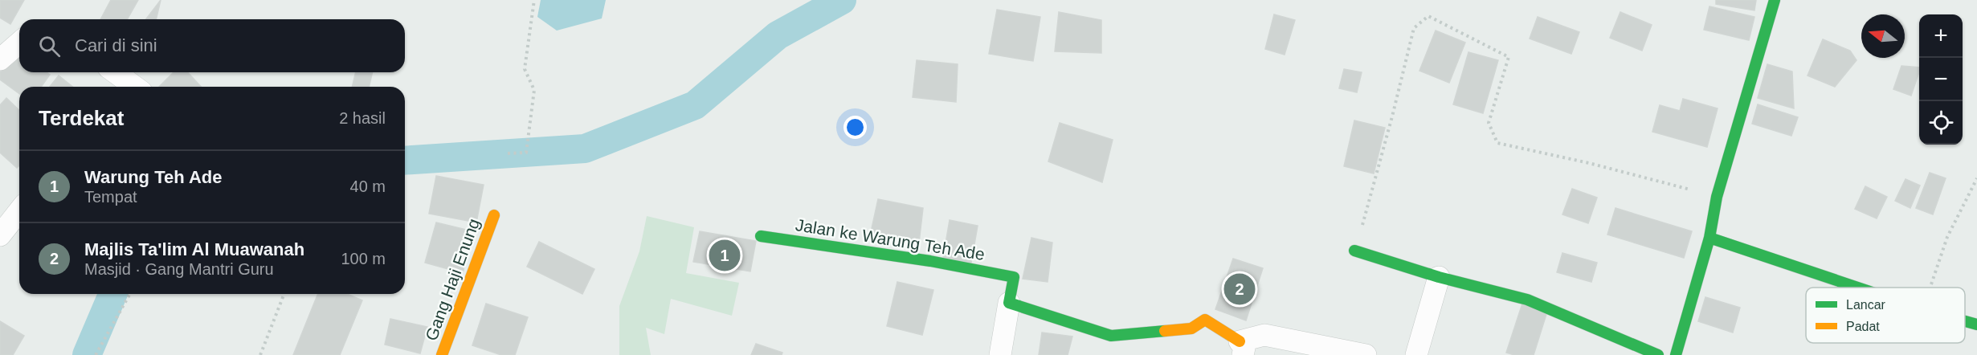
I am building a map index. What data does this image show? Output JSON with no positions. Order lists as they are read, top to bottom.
{
  "streets": {
    "street": ["Jalan ke Warung Teh Ade", "Gang Haji Enung"]
  },
  "legend": ["Lancar", "Padat"],
  "north": "left",
  "page": {
    "map_buttons": ["+", "−"],
    "search": "Cari di sini",
    "heading": ["Terdekat", "2 hasil"],
    "list": [
      {
        "mark": "1",
        "name": "Warung Teh Ade",
        "note": "Tempat",
        "value": "40 m"
      },
      {
        "mark": "2",
        "name": "Majlis Ta'lim Al Muawanah",
        "note": "Masjid · Gang Mantri Guru",
        "value": "100 m"
      }
    ],
    "pins": ["1", "2"]
  }
}
